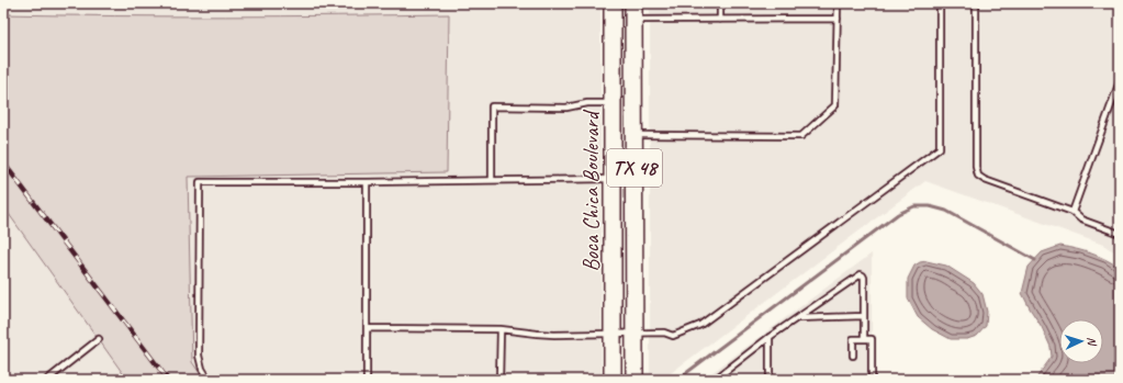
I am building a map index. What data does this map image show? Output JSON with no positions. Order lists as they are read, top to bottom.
{
  "streets": {
    "main road": ["TX 48", "Boca Chica Boulevard"]
  },
  "north": "right"
}
